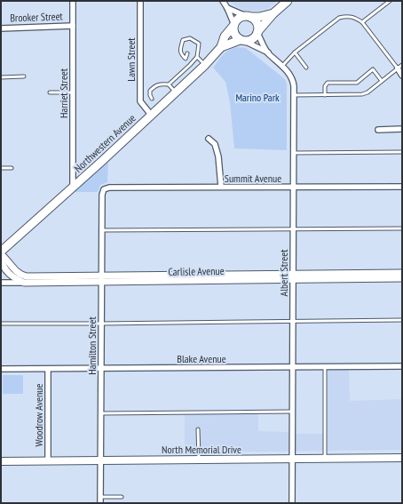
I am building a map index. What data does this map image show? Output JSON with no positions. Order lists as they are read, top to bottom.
{
  "streets": {
    "main road": ["Northwestern Avenue", "North Memorial Drive"],
    "street": [
      "Brooker Street",
      "Lawn Street",
      "Harriet Street",
      "Summit Avenue",
      "Carlisle Avenue",
      "Albert Street",
      "Hamilton Street",
      "Blake Avenue",
      "Woodrow Avenue"
    ]
  },
  "crossings": [
    ["Brooker Street", "Harriet Street"],
    ["Lawn Street", "Northwestern Avenue"],
    ["Harriet Street", "Northwestern Avenue"],
    ["Northwestern Avenue", "Albert Street"],
    ["Summit Avenue", "Albert Street"],
    ["Summit Avenue", "Hamilton Street"],
    ["Carlisle Avenue", "Albert Street"],
    ["Carlisle Avenue", "Hamilton Street"],
    ["Albert Street", "Blake Avenue"],
    ["Albert Street", "North Memorial Drive"],
    ["Hamilton Street", "Blake Avenue"],
    ["Hamilton Street", "North Memorial Drive"],
    ["Blake Avenue", "Woodrow Avenue"],
    ["Woodrow Avenue", "North Memorial Drive"]
  ],
  "parks": ["Marino Park"]
}
